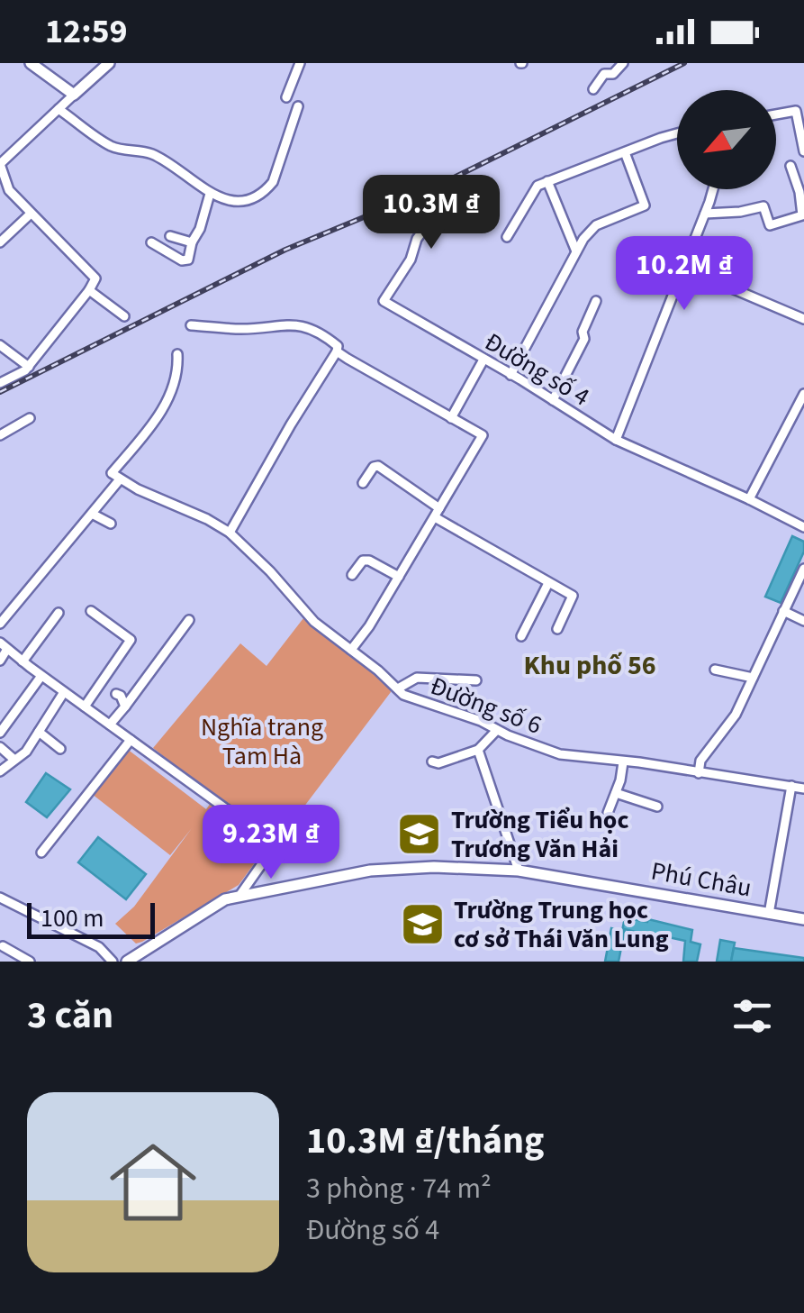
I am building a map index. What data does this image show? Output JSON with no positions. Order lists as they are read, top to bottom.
{
  "streets": {
    "street": ["Đường số 4", "Đường số 6", "Phú Châu"]
  },
  "districts": ["Khu phố 56"],
  "parks": ["Nghĩa trang Tam Hà"],
  "places": {
    "school or university": ["Trường Tiểu học Trương Văn Hải", "Trường Trung học cơ sở Thái Văn Lung"]
  },
  "scale_bar": "100 m",
  "north": "bottom left",
  "page": {
    "status": "12:59",
    "price": ["10.3M ₫", "10.2M ₫", "9.23M ₫"],
    "scale": "100 m",
    "heading": "3 căn",
    "list": [
      {
        "name": "10.3M ₫/tháng",
        "note": "3 phòng · 74 m² · Đường số 4"
      }
    ]
  }
}
